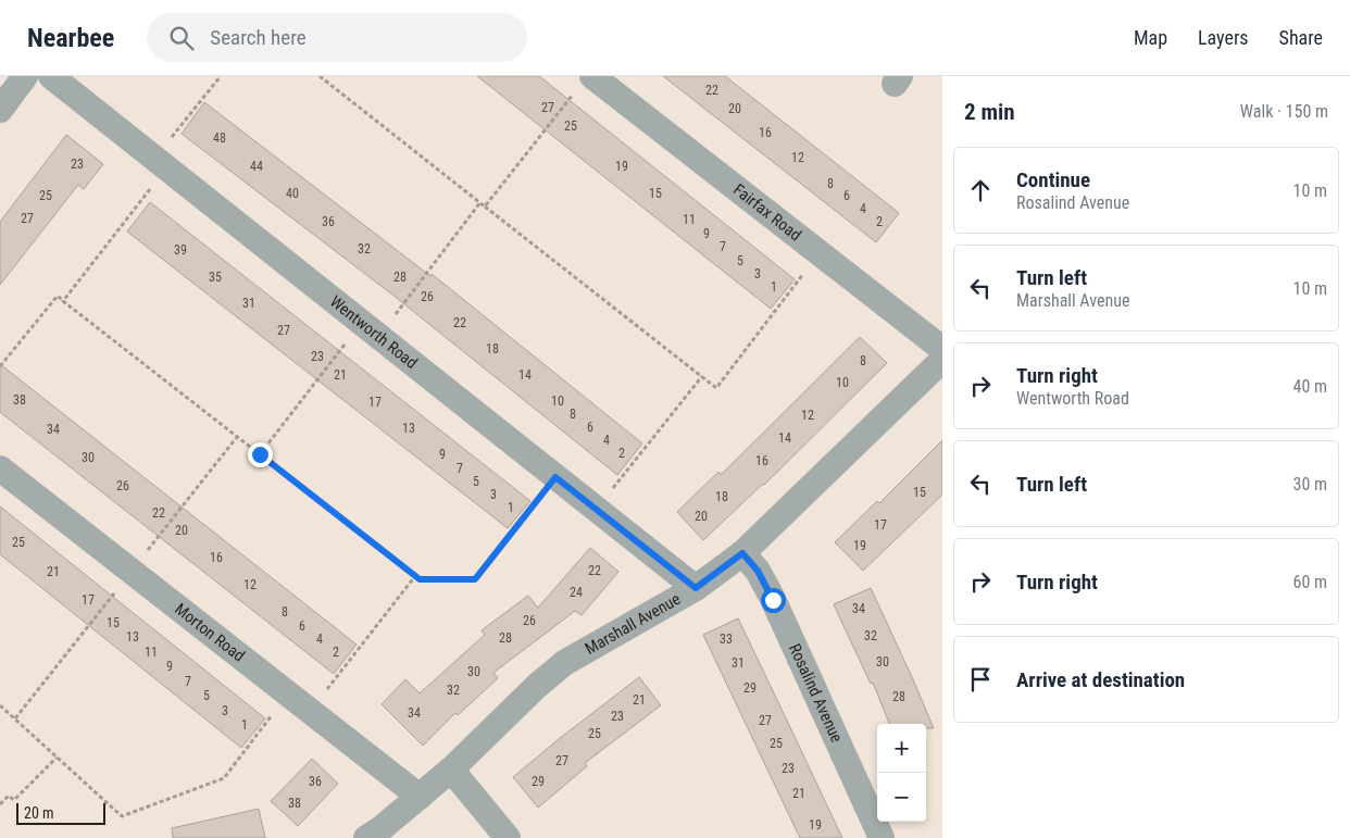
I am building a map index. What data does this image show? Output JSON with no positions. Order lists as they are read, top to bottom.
{
  "streets": {
    "street": [
      "Fairfax Road",
      "Wentworth Road",
      "Marshall Avenue",
      "Morton Road",
      "Rosalind Avenue"
    ]
  },
  "crossings": [
    ["Wentworth Road", "Marshall Avenue"],
    ["Marshall Avenue", "Morton Road"],
    ["Marshall Avenue", "Rosalind Avenue"]
  ],
  "house_numbers": [
    "22",
    "27",
    "20",
    "25",
    "16",
    "48",
    "12",
    "23",
    "44",
    "19",
    "8",
    "40",
    "15",
    "25",
    "6",
    "4",
    "27",
    "11",
    "36",
    "2",
    "9",
    "7",
    "32",
    "39",
    "5",
    "3",
    "35",
    "28",
    "1",
    "26",
    "31",
    "22",
    "27",
    "18",
    "23",
    "8",
    "21",
    "14",
    "10",
    "38",
    "10",
    "17",
    "8",
    "12",
    "6",
    "13",
    "34",
    "14",
    "4",
    "2",
    "9",
    "30",
    "16",
    "7",
    "5",
    "26",
    "15",
    "3",
    "18",
    "1",
    "22",
    "20",
    "17",
    "20",
    "25",
    "19",
    "16",
    "22",
    "21",
    "12",
    "24",
    "17",
    "34",
    "8",
    "26",
    "15",
    "6",
    "32",
    "13",
    "28",
    "4",
    "33",
    "11",
    "2",
    "30",
    "31",
    "9",
    "30",
    "7",
    "29",
    "32",
    "5",
    "28",
    "21",
    "3",
    "34",
    "23",
    "27",
    "1",
    "25",
    "25",
    "27",
    "23",
    "36",
    "29",
    "21",
    "38",
    "19"
  ],
  "scale_bar": "20 m",
  "page": {
    "header": "Nearbee",
    "search": "Search here",
    "nav": ["Map", "Layers", "Share"],
    "heading": ["2 min", "Walk · 150 m"],
    "list": [
      ["Continue", "Rosalind Avenue", "10 m"],
      ["Turn left", "Marshall Avenue", "10 m"],
      ["Turn right", "Wentworth Road", "40 m"],
      ["Turn left", "30 m"],
      ["Turn right", "60 m"],
      "Arrive at destination"
    ],
    "map_buttons": ["+", "−"],
    "scale": "20 m"
  }
}
